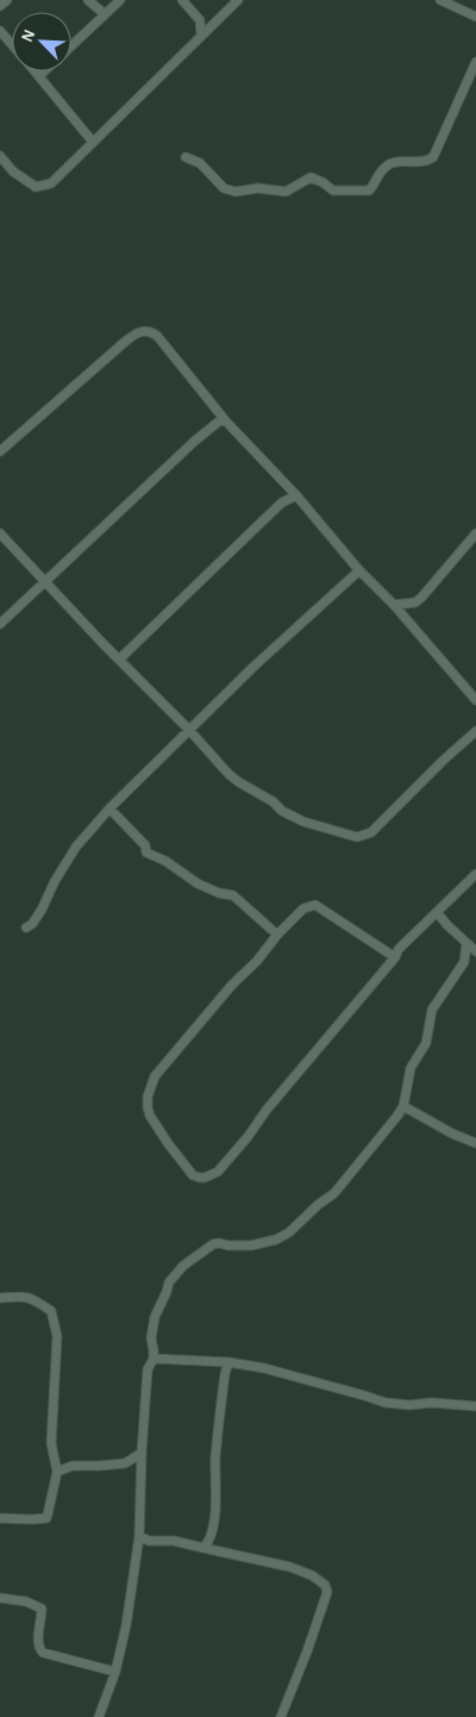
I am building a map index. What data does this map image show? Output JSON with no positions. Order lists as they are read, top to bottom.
{
  "north": "top left"
}
